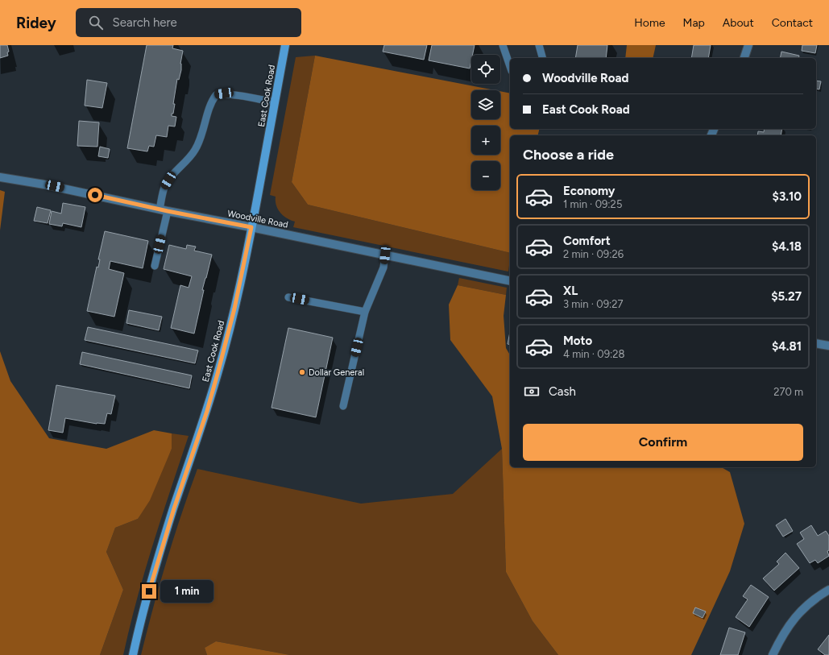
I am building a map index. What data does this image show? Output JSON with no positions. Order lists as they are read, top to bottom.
{
  "streets": {
    "main road": ["East Cook Road"],
    "street": ["Woodville Road"]
  },
  "crossings": [
    ["East Cook Road", "Woodville Road"]
  ],
  "places": ["Dollar General"],
  "page": {
    "header": "Ridey",
    "search": "Search here",
    "nav": [
      "Home",
      "Map",
      "About",
      "Contact"
    ],
    "map_buttons": ["+", "−"],
    "banner": ["Woodville Road", "East Cook Road"],
    "heading": "Choose a ride",
    "list": [
      {
        "name": "Economy",
        "note": "1 min · 09:25",
        "value": "$3.10"
      },
      {
        "name": "Comfort",
        "note": "2 min · 09:26",
        "value": "$4.18"
      },
      {
        "name": "XL",
        "note": "3 min · 09:27",
        "value": "$5.27"
      },
      {
        "name": "Moto",
        "note": "4 min · 09:28",
        "value": "$4.81"
      }
    ],
    "pay": ["Cash", "270 m"],
    "buttons": "Confirm",
    "bubble": "1 min"
  }
}
